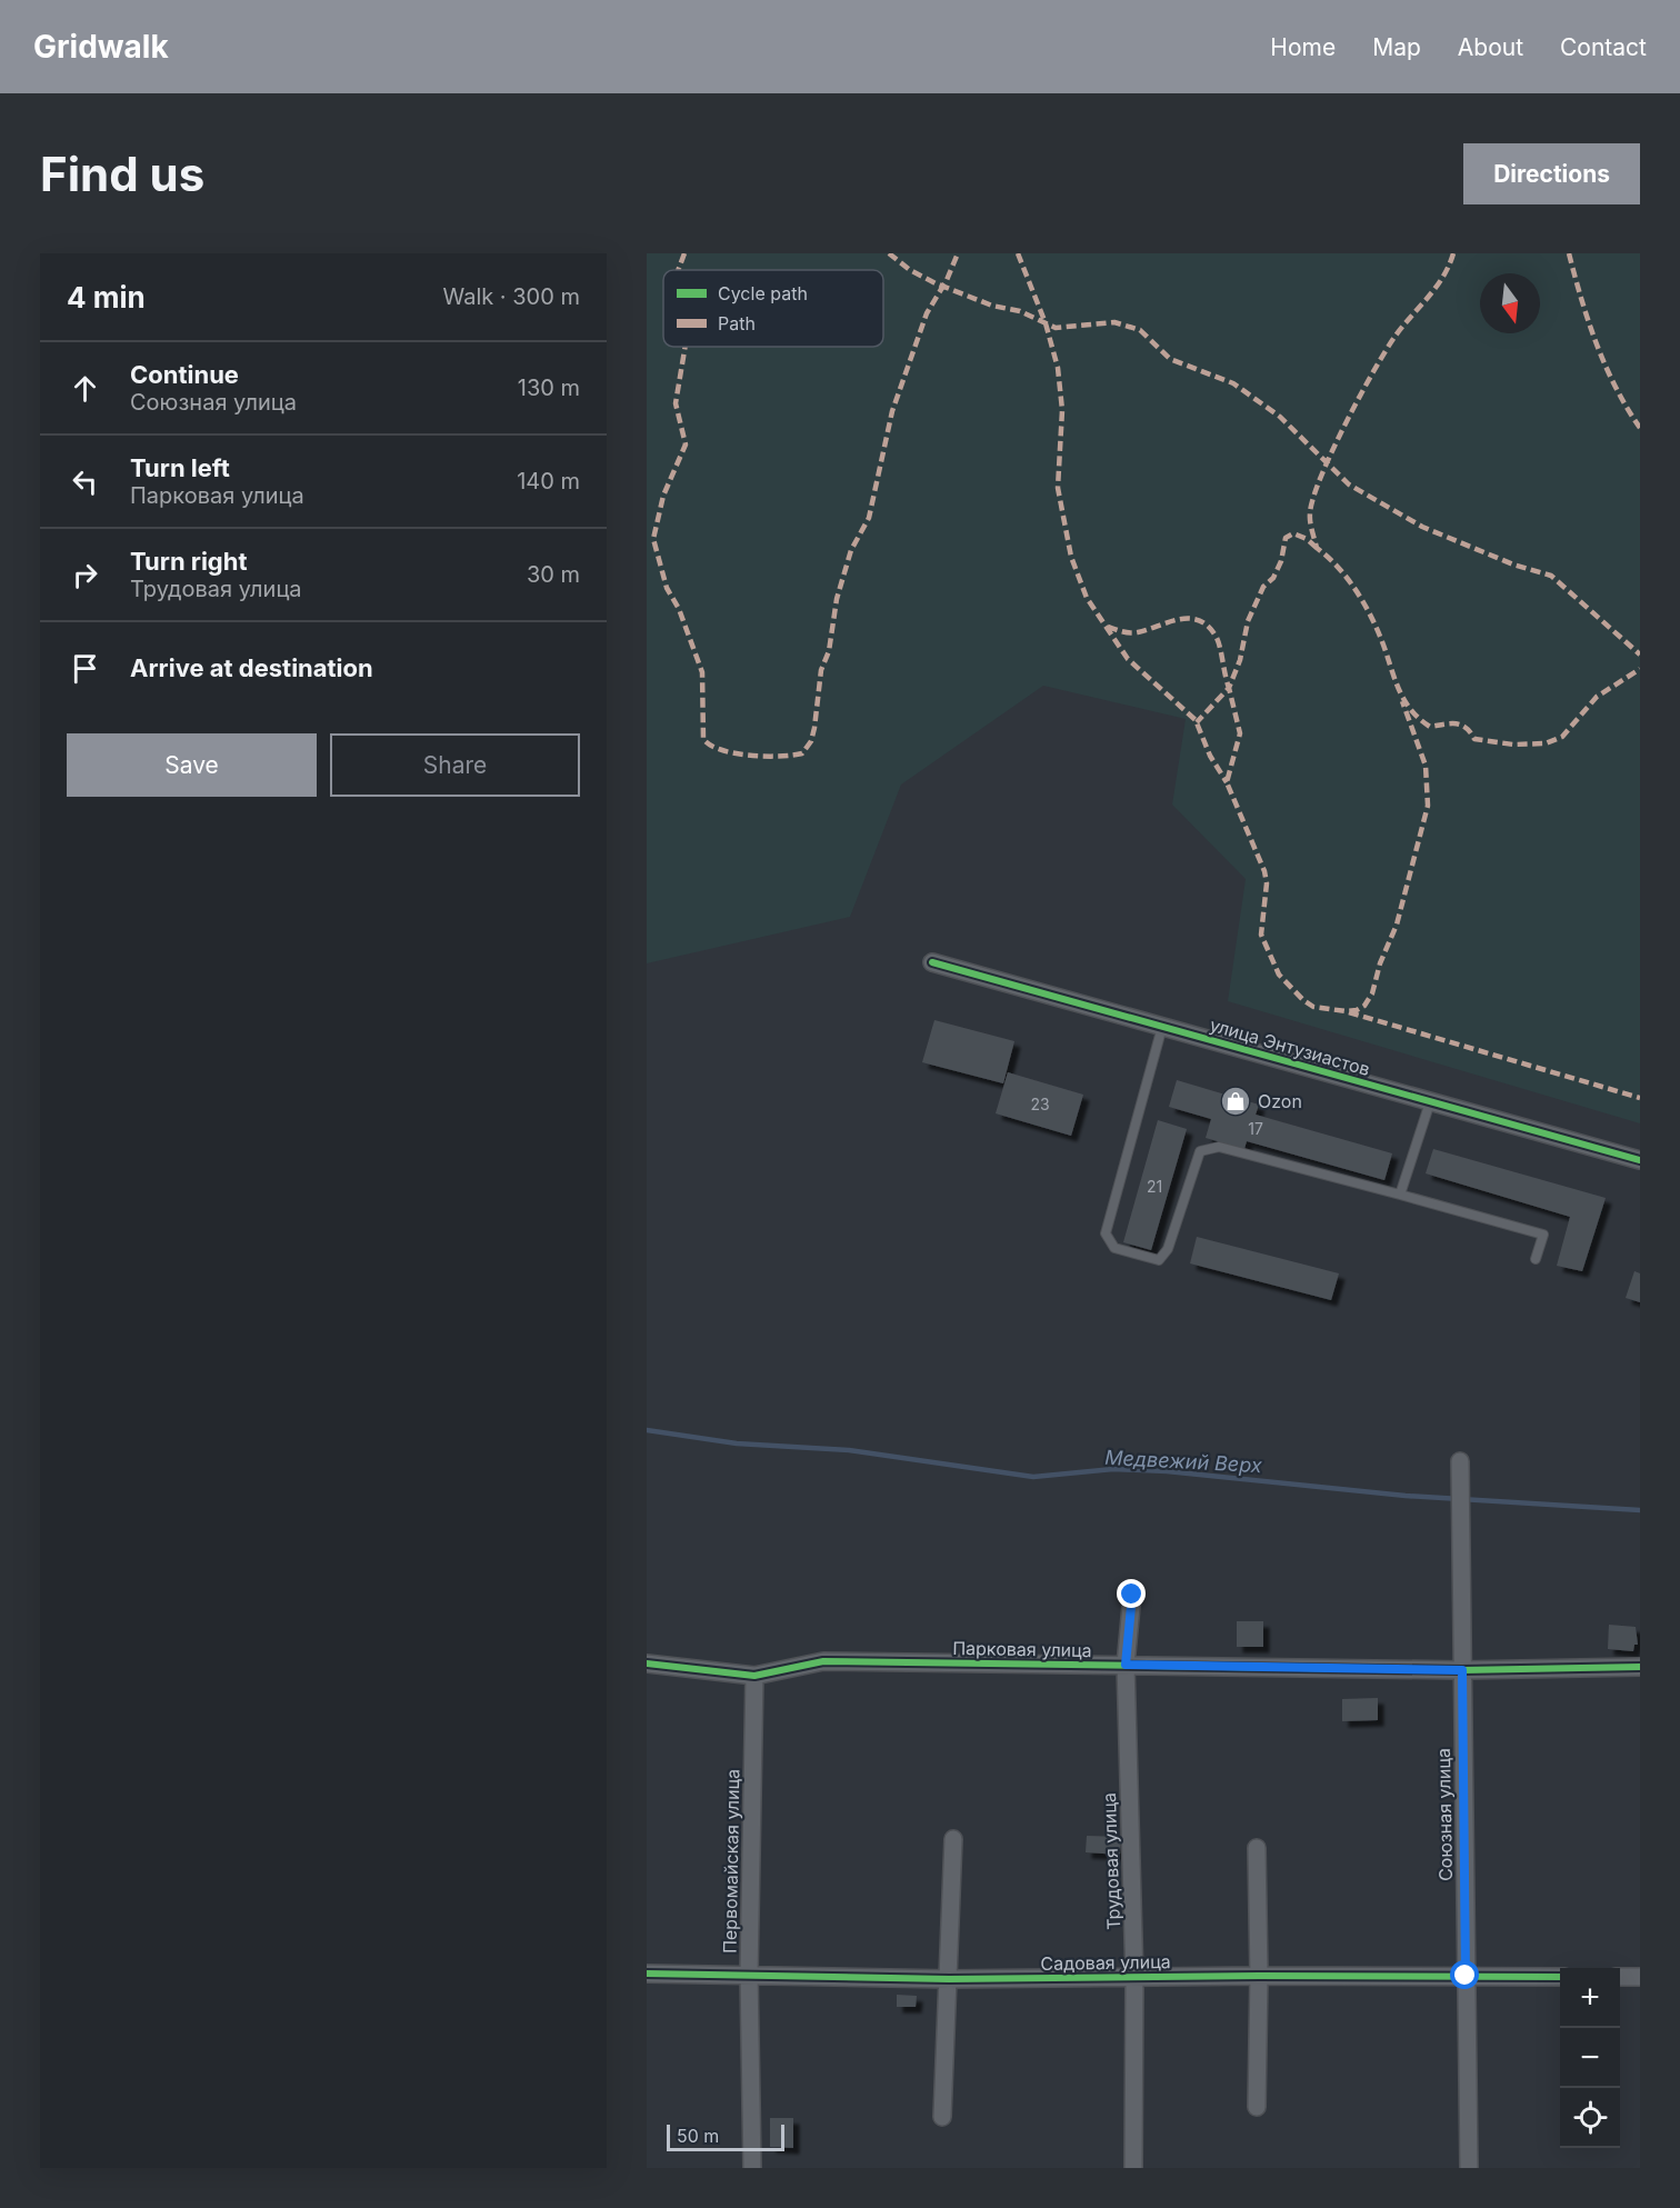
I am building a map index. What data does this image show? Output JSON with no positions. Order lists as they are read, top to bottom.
{
  "streets": {
    "street": [
      "улица Энтузиастов",
      "Парковая улица",
      "Союзная улица",
      "Первомайская улица",
      "Трудовая улица",
      "Садовая улица"
    ]
  },
  "crossings": [
    ["Парковая улица", "Союзная улица"],
    ["Парковая улица", "Первомайская улица"],
    ["Парковая улица", "Трудовая улица"],
    ["Союзная улица", "Садовая улица"],
    ["Первомайская улица", "Садовая улица"],
    ["Трудовая улица", "Садовая улица"]
  ],
  "water": ["Медвежий Верх"],
  "places": {
    "shop": ["Ozon"]
  },
  "house_numbers": ["23", "17", "21"],
  "legend": ["Cycle path", "Path"],
  "scale_bar": "50 m",
  "north": "bottom",
  "page": {
    "header": "Gridwalk",
    "nav": [
      "Home",
      "Map",
      "About",
      "Contact"
    ],
    "buttons": [
      "Directions",
      ["Save", "Share"]
    ],
    "title": "Find us",
    "heading": ["4 min", "Walk · 300 m"],
    "list": [
      ["Continue", "Союзная улица", "130 m"],
      ["Turn left", "Парковая улица", "140 m"],
      ["Turn right", "Трудовая улица", "30 m"],
      "Arrive at destination"
    ],
    "map_buttons": ["+", "−"],
    "scale": "50 m"
  }
}
